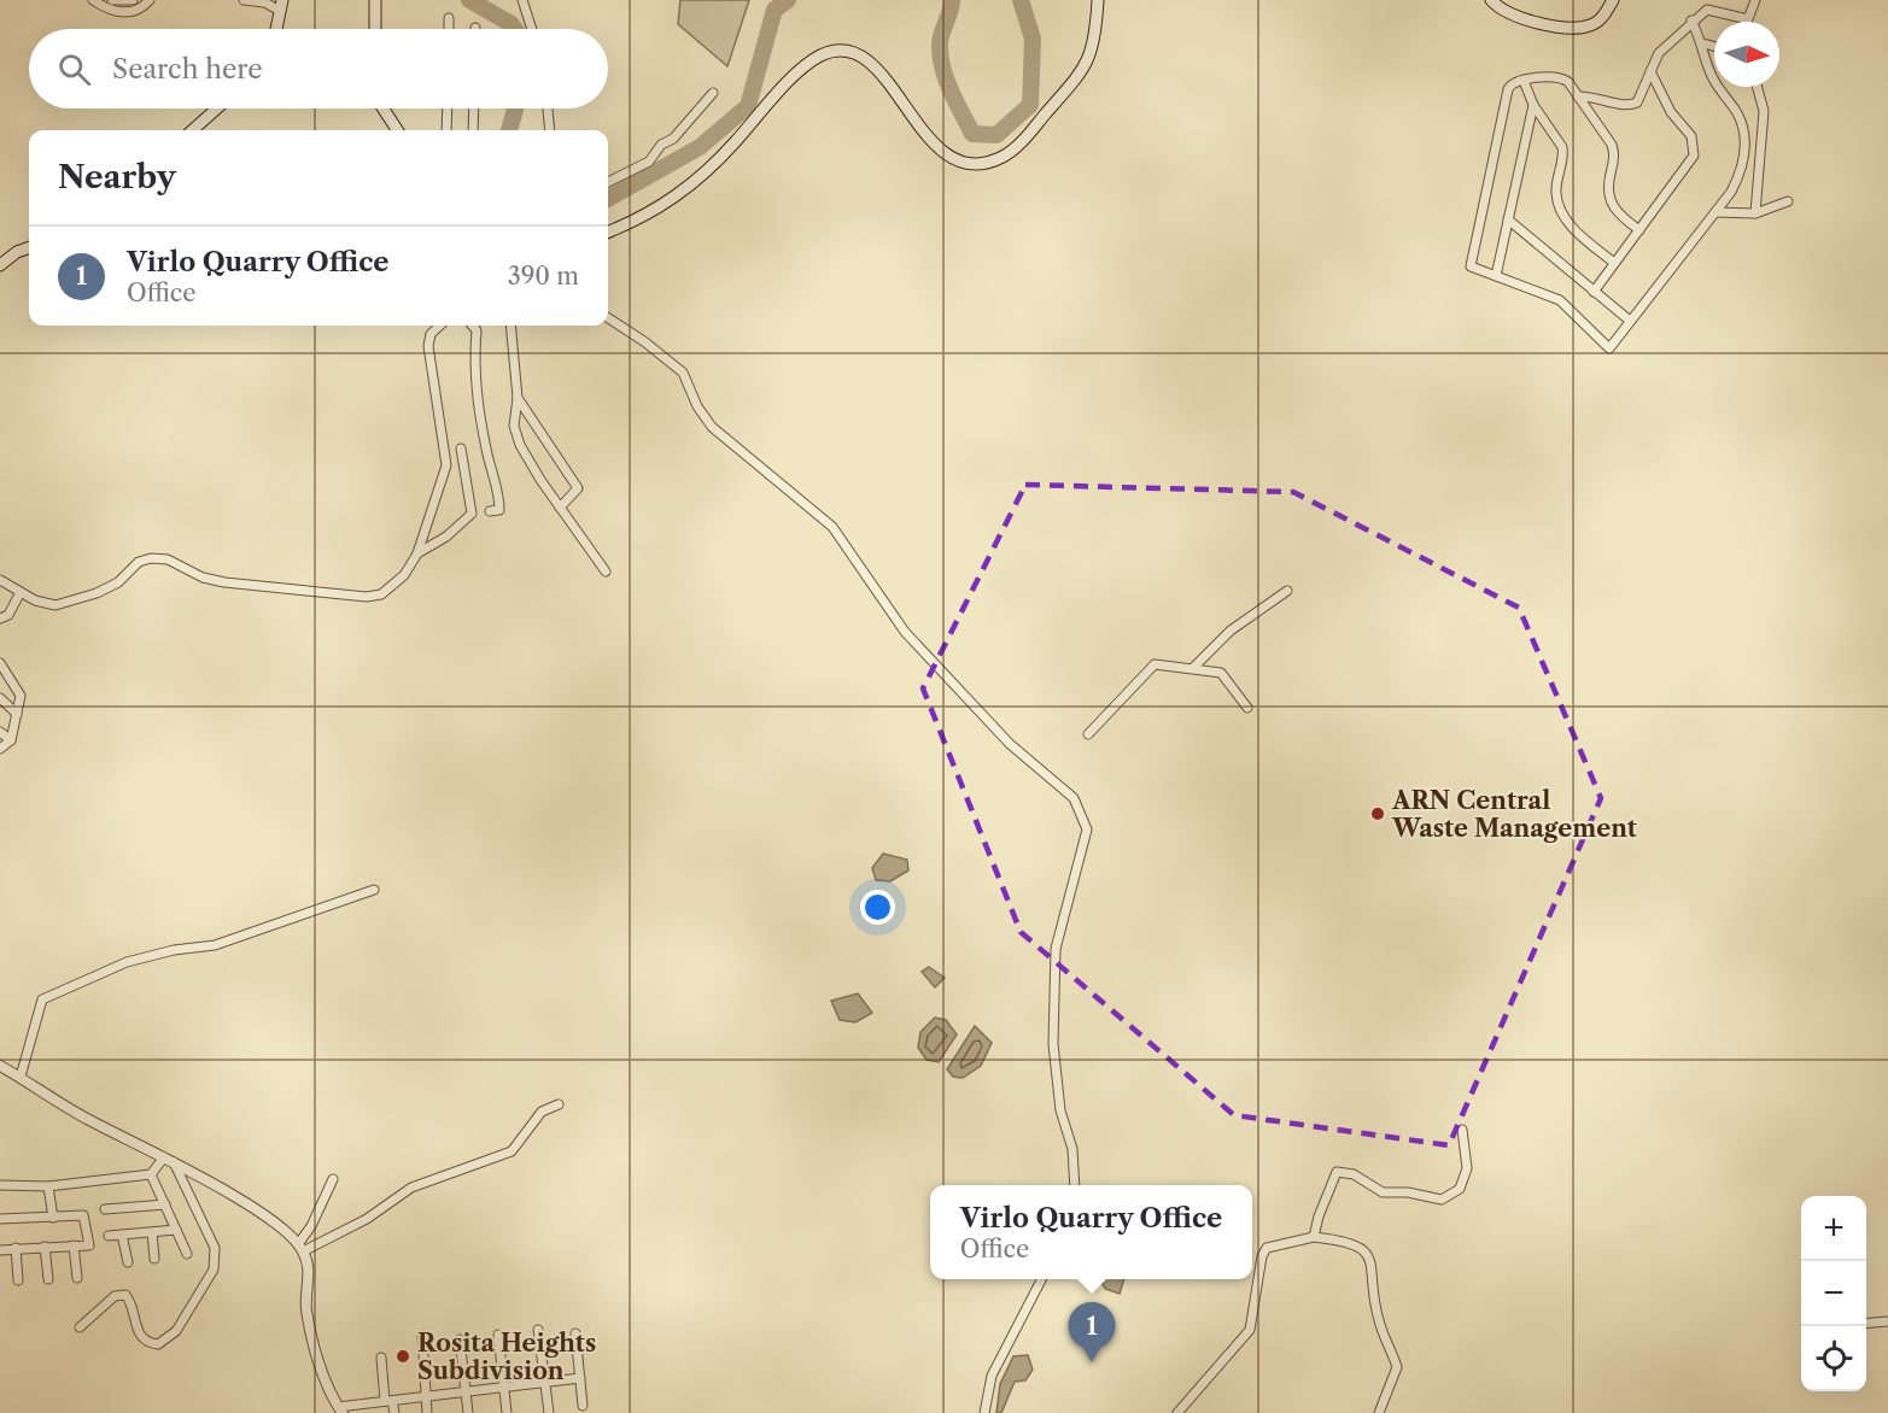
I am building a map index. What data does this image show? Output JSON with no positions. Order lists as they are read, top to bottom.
{
  "places": ["ARN Central Waste Management", "Rosita Heights Subdivision"],
  "north": "right",
  "page": {
    "search": "Search here",
    "heading": "Nearby",
    "list": [
      {
        "mark": "1",
        "name": "Virlo Quarry Office",
        "note": "Office",
        "value": "390 m"
      }
    ],
    "popup": ["Virlo Quarry Office", "Office"],
    "map_buttons": ["+", "−"],
    "pins": "1"
  }
}
